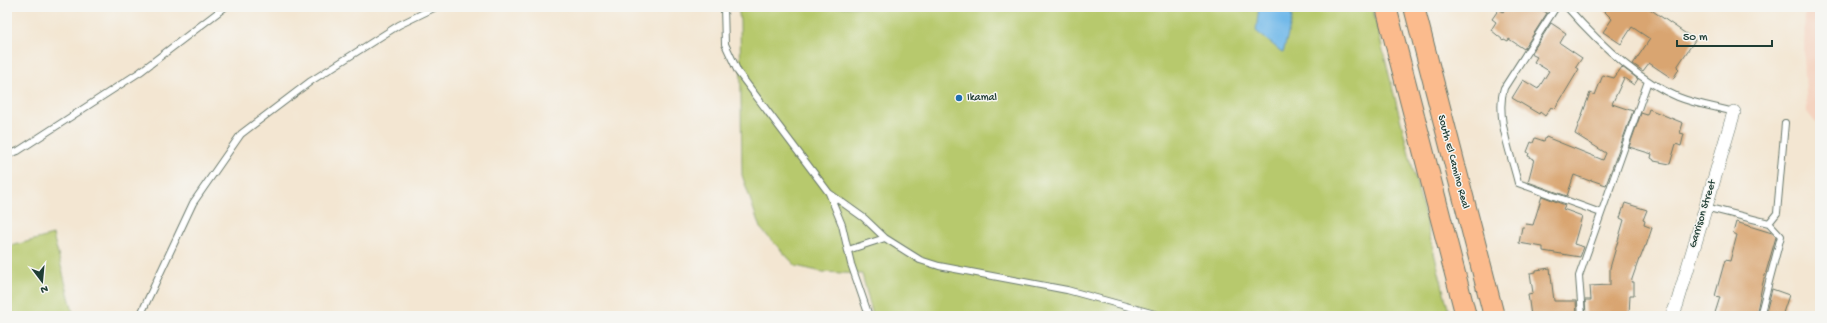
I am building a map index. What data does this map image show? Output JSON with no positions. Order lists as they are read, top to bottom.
{
  "streets": {
    "main road": ["South El Camino Real"],
    "street": ["Garrison Street"]
  },
  "places": ["Ikamal"],
  "scale_bar": "50 m",
  "north": "bottom"
}
